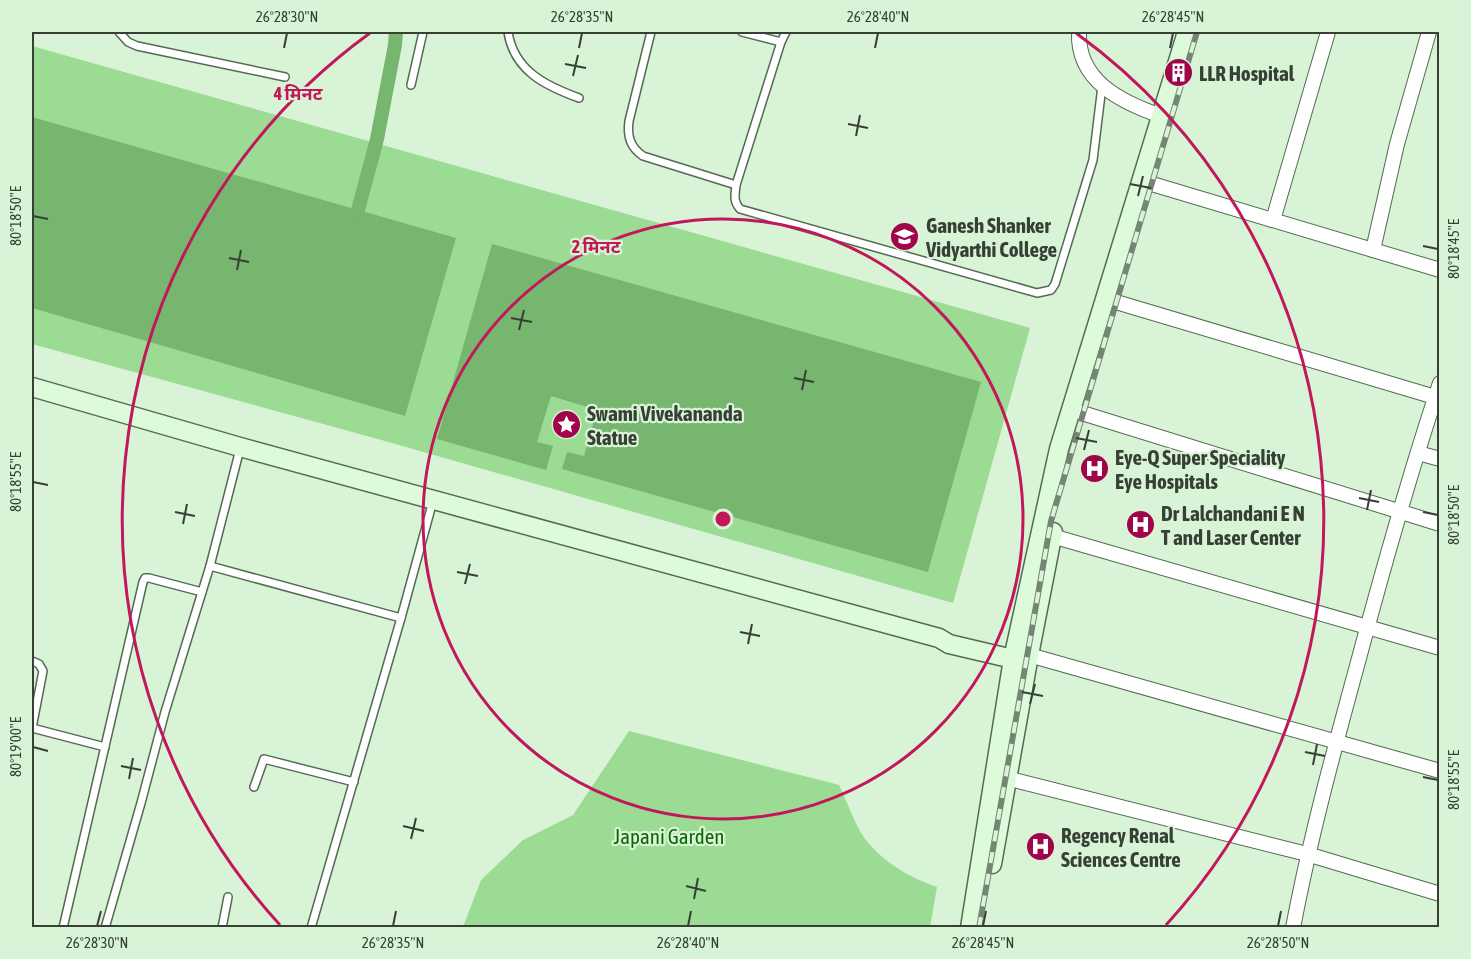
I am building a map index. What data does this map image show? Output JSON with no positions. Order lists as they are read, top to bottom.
{
  "parks": ["Japani Garden"],
  "places": {
    "building": ["LLR Hospital"],
    "school or university": ["Ganesh Shanker Vidyarthi College"],
    "place": ["Swami Vivekananda Statue"],
    "hospital": ["Eye-Q Super Speciality Eye Hospitals", "Dr Lalchandani E N T and Laser Center", "Regency Renal Sciences Centre"]
  },
  "coordinates": [
    "26°28'30\"N",
    "26°28'35\"N",
    "26°28'40\"N",
    "26°28'45\"N",
    "80°18'50\"E",
    "80°18'45\"E",
    "80°18'55\"E",
    "80°19'00\"E",
    "26°28'50\"N"
  ],
  "rings": ["4 मिनट", "2 मिनट"]
}
